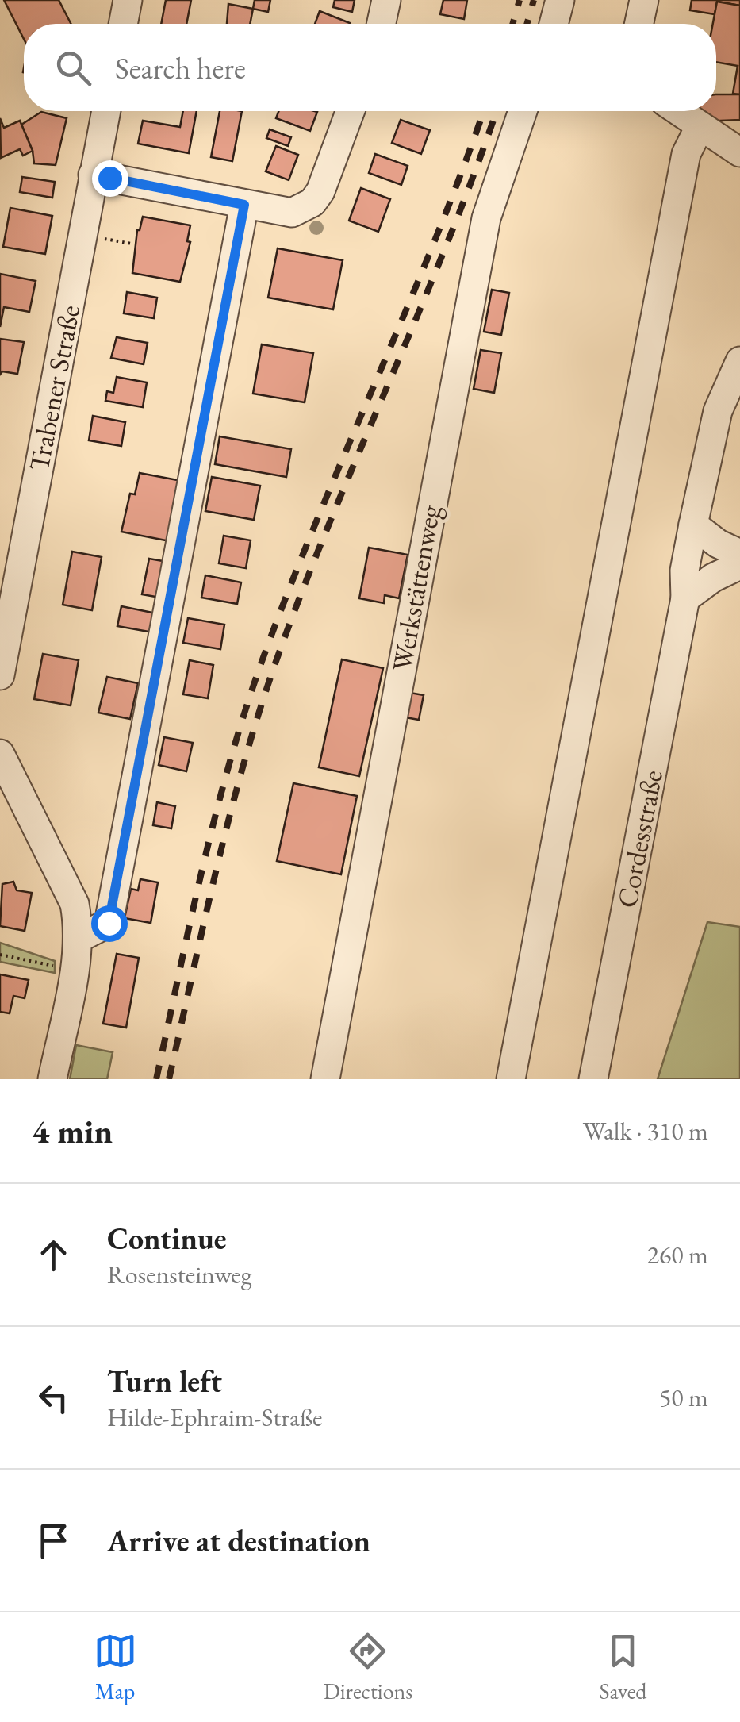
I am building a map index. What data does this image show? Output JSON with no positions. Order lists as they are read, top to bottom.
{
  "streets": {
    "street": ["Trabener Straße", "Werkstättenweg", "Cordesstraße"]
  },
  "page": {
    "search": "Search here",
    "heading": ["4 min", "Walk · 310 m"],
    "list": [
      ["Continue", "Rosensteinweg", "260 m"],
      ["Turn left", "Hilde-Ephraim-Straße", "50 m"],
      "Arrive at destination"
    ],
    "nav": ["Map", "Directions", "Saved"]
  }
}
